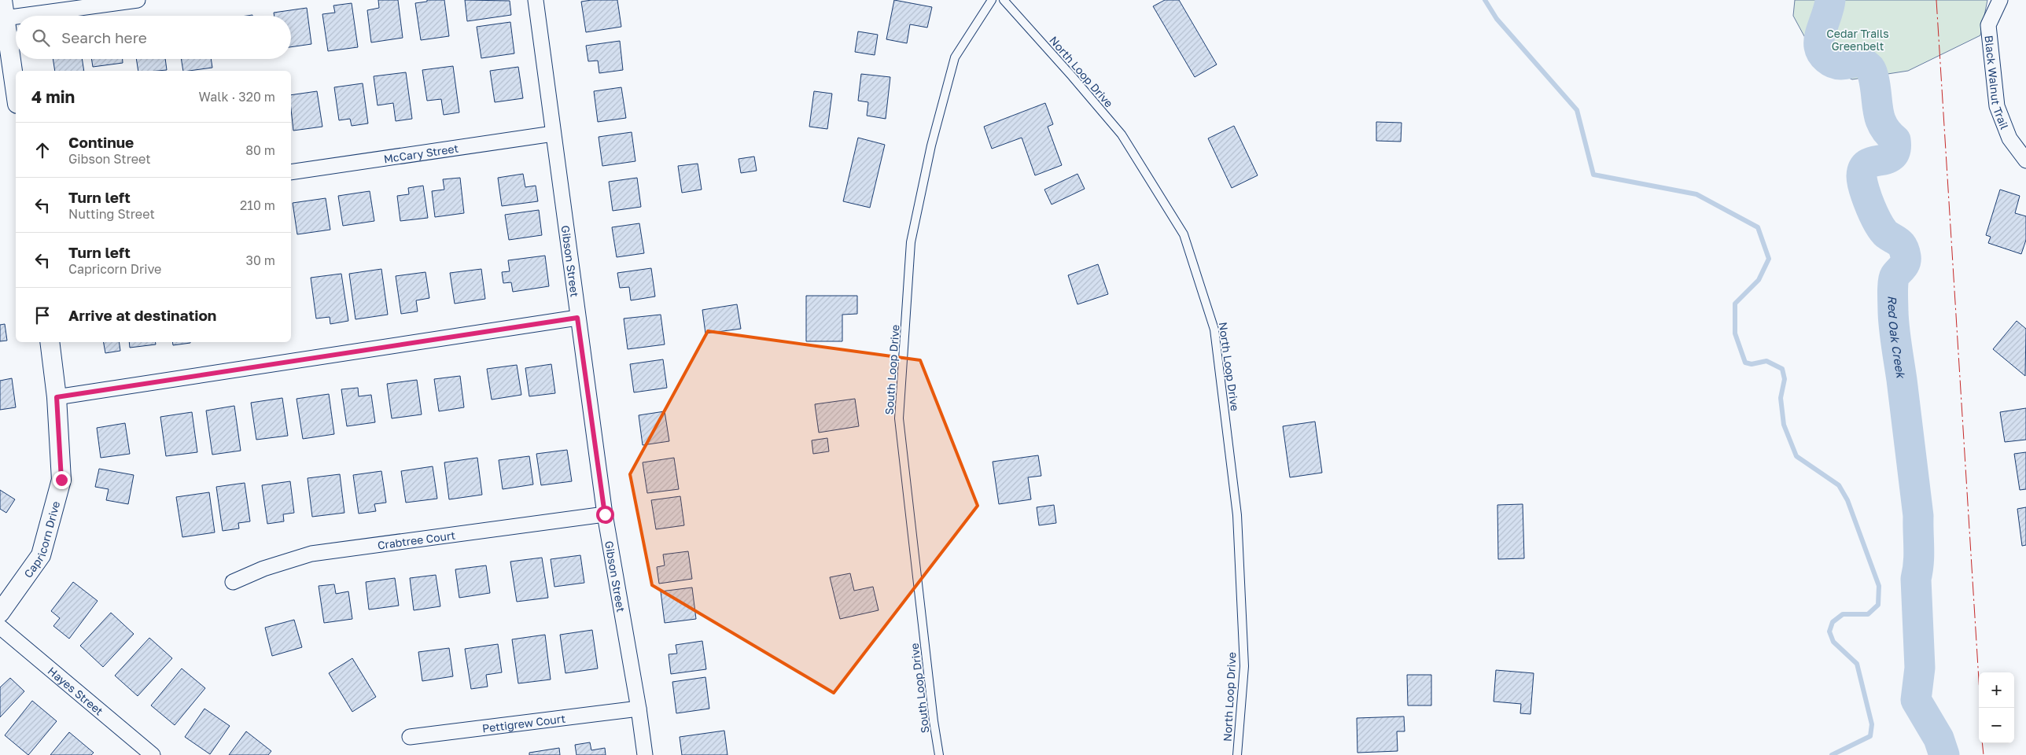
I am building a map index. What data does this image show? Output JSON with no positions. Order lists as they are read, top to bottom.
{
  "streets": {
    "street": [
      "Black Walnut Trail",
      "McCary Street",
      "Gibson Street",
      "Capricorn Drive",
      "Crabtree Court",
      "Hayes Street",
      "Pettigrew Court"
    ],
    "lane": ["North Loop Drive", "South Loop Drive"]
  },
  "crossings": [
    ["McCary Street", "Gibson Street"],
    ["Gibson Street", "Crabtree Court"],
    ["Gibson Street", "Pettigrew Court"]
  ],
  "water": ["Red Oak Creek"],
  "parks": ["Cedar Trails Greenbelt"],
  "page": {
    "search": "Search here",
    "heading": ["4 min", "Walk · 320 m"],
    "list": [
      ["Continue", "Gibson Street", "80 m"],
      ["Turn left", "Nutting Street", "210 m"],
      ["Turn left", "Capricorn Drive", "30 m"],
      "Arrive at destination"
    ],
    "map_buttons": ["+", "−"]
  }
}
